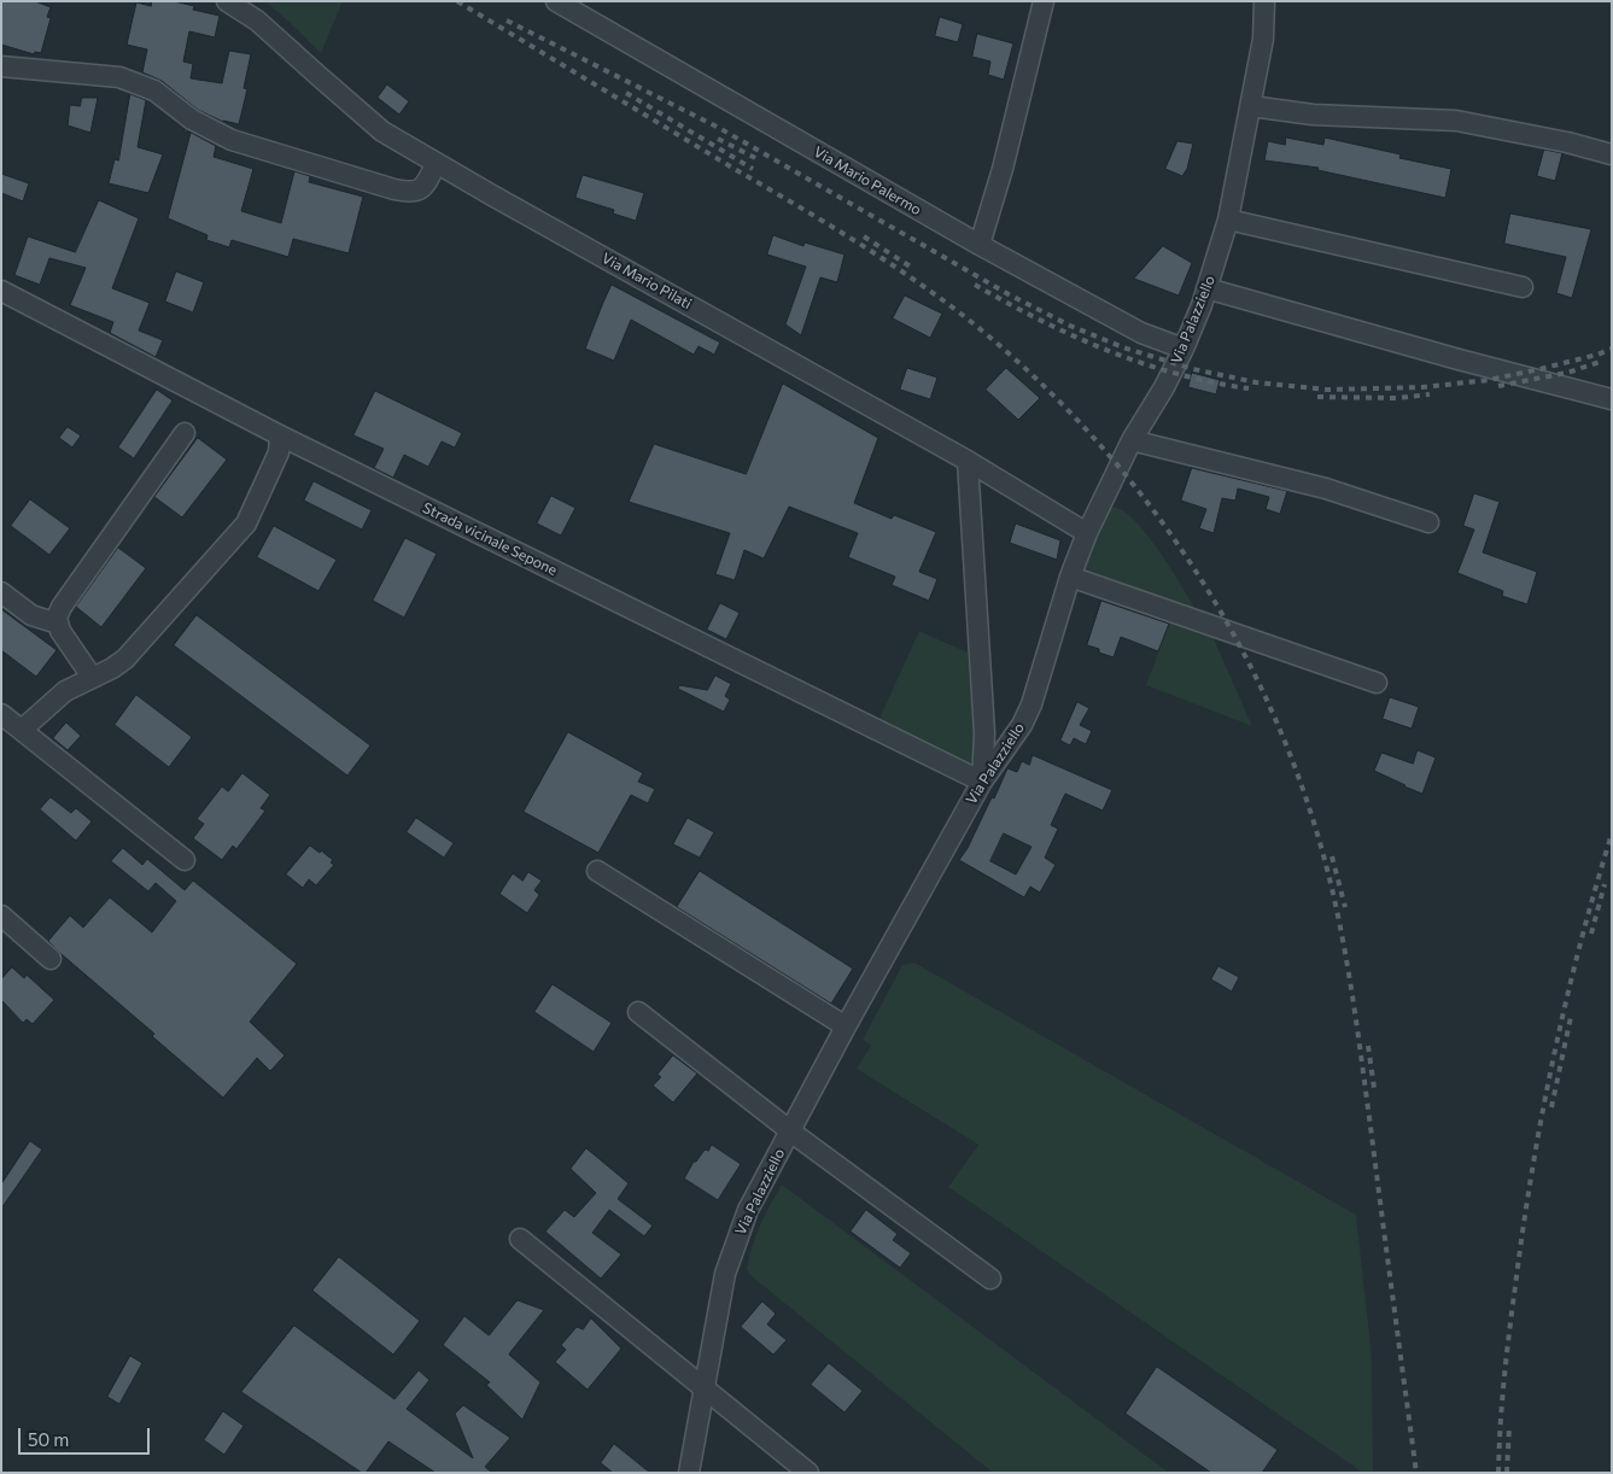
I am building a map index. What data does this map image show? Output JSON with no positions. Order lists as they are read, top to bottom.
{
  "streets": {
    "street": [
      "Via Mario Palermo",
      "Via Mario Pilati",
      "Via Palazziello",
      "Strada vicinale Sepone"
    ]
  },
  "crossings": [
    ["Via Mario Palermo", "Via Palazziello"],
    ["Via Mario Pilati", "Via Palazziello"],
    ["Via Palazziello", "Strada vicinale Sepone"]
  ],
  "scale_bar": "50 m"
}
